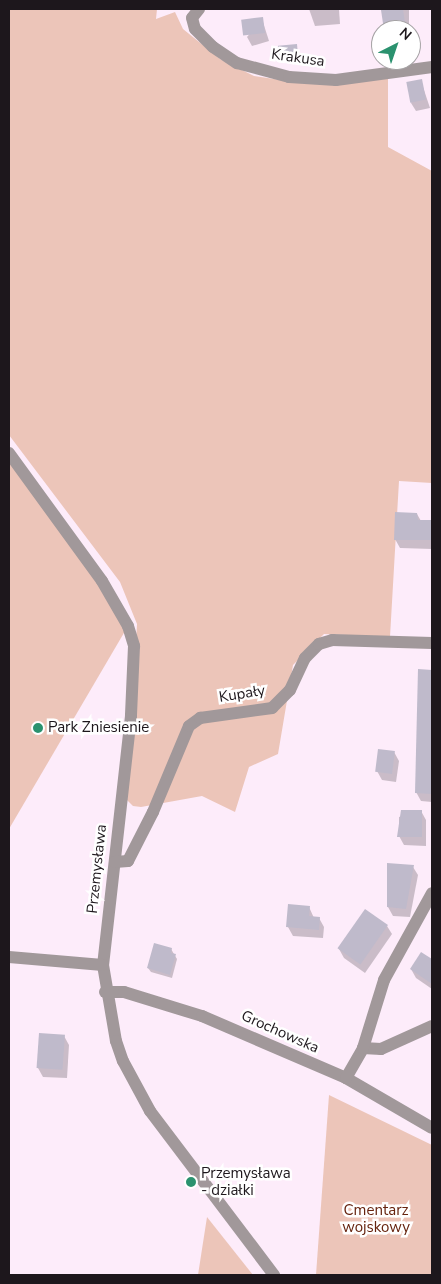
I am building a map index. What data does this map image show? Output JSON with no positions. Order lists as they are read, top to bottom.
{
  "streets": {
    "street": [
      "Krakusa",
      "Kupały",
      "Przemysława",
      "Grochowska"
    ]
  },
  "crossings": [
    ["Kupały", "Przemysława"],
    ["Przemysława", "Grochowska"]
  ],
  "parks": ["Cmentarz wojskowy"],
  "places": ["Park Zniesienie", "Przemysława - działki"],
  "north": "top right"
}
